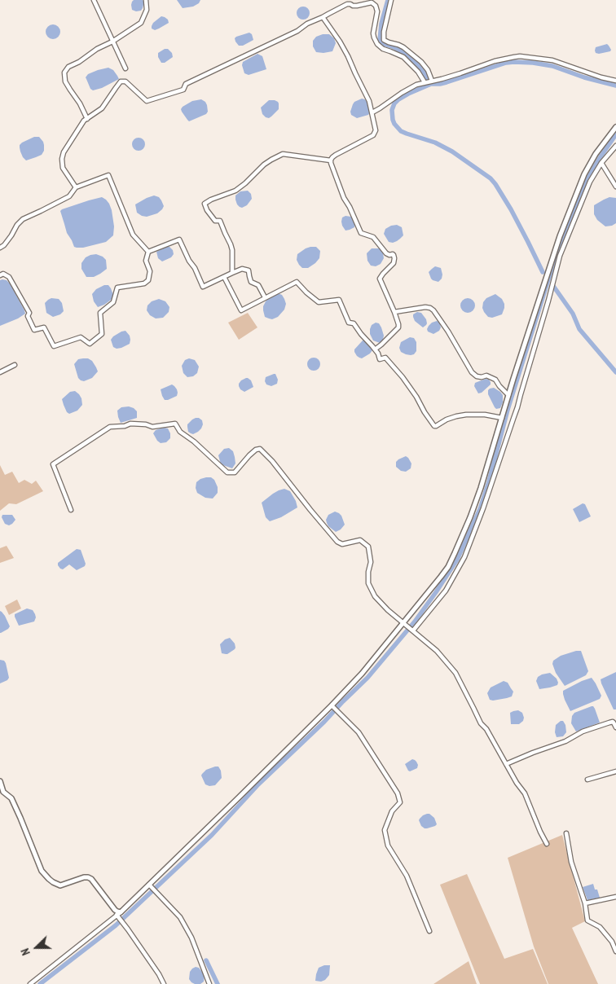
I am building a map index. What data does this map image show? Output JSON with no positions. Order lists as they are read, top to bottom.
{
  "north": "left"
}
